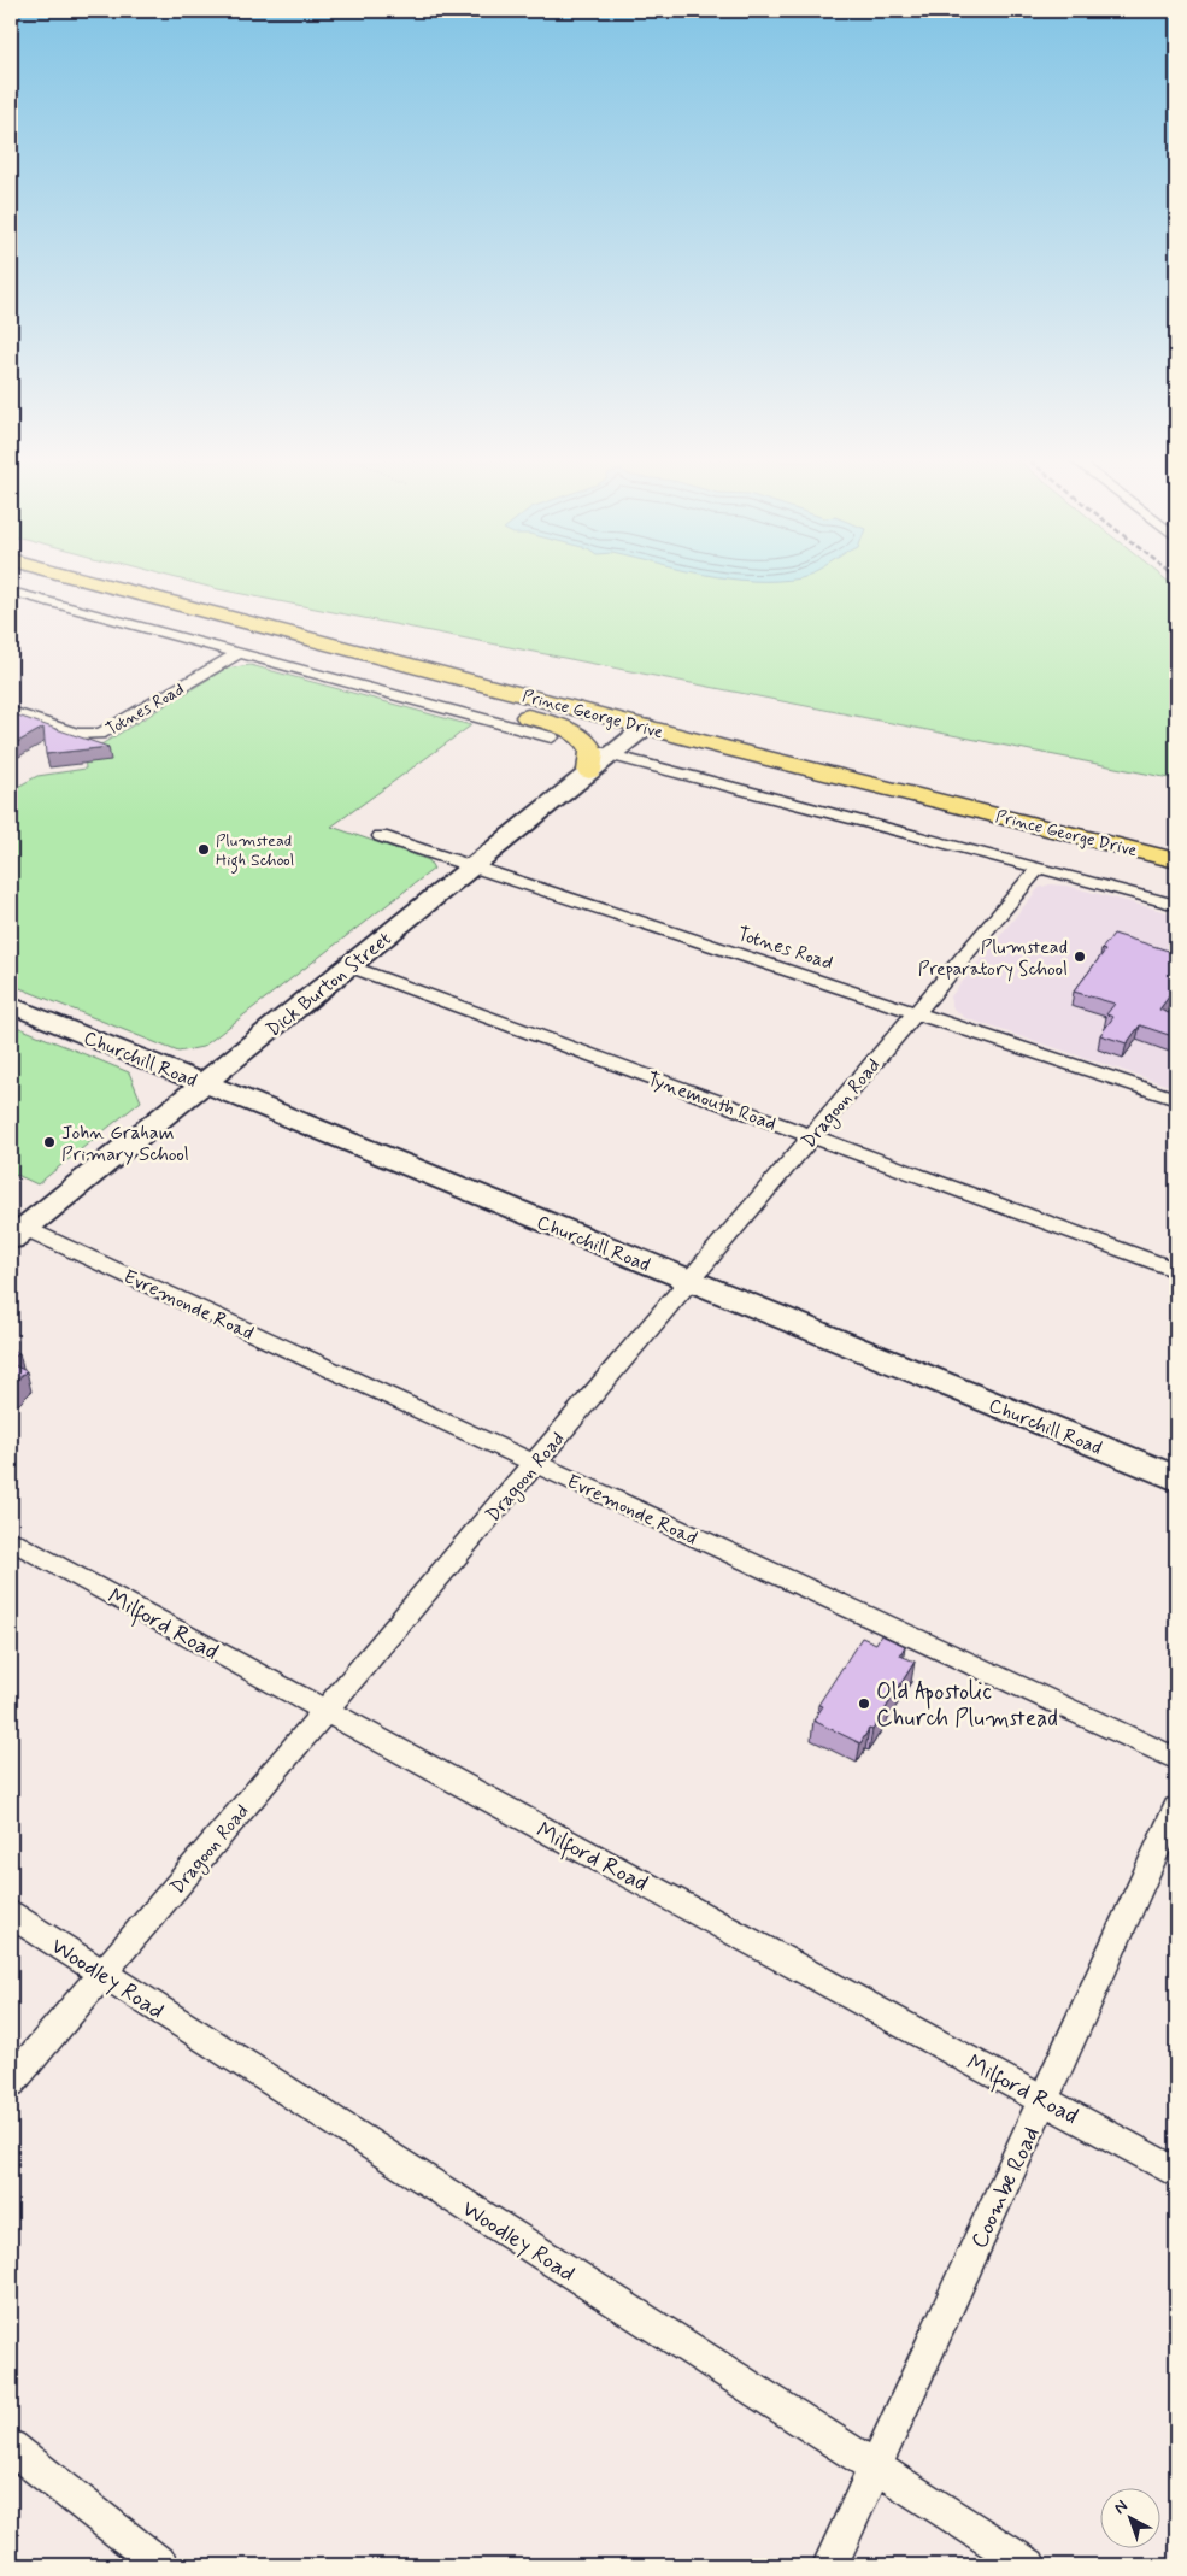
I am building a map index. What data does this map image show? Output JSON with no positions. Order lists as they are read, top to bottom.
{
  "streets": {
    "main road": ["Prince George Drive"],
    "street": [
      "Totnes Road",
      "Dick Burton Street",
      "Churchill Road",
      "Tynemouth Road",
      "Dragoon Road",
      "Evremonde Road",
      "Milford Road",
      "Woodley Road",
      "Coombe Road"
    ]
  },
  "crossings": [
    ["Totnes Road", "Dick Burton Street"],
    ["Totnes Road", "Dragoon Road"],
    ["Prince George Drive", "Dick Burton Street"],
    ["Dick Burton Street", "Churchill Road"],
    ["Dick Burton Street", "Tynemouth Road"],
    ["Dick Burton Street", "Evremonde Road"],
    ["Churchill Road", "Dragoon Road"],
    ["Tynemouth Road", "Dragoon Road"],
    ["Dragoon Road", "Evremonde Road"],
    ["Dragoon Road", "Milford Road"],
    ["Dragoon Road", "Woodley Road"],
    ["Milford Road", "Coombe Road"],
    ["Woodley Road", "Coombe Road"]
  ],
  "places": [
    "Plumstead High School",
    "Plumstead Preparatory School",
    "John Graham Primary School",
    "Old Apostolic Church Plumstead"
  ],
  "north": "top left"
}
